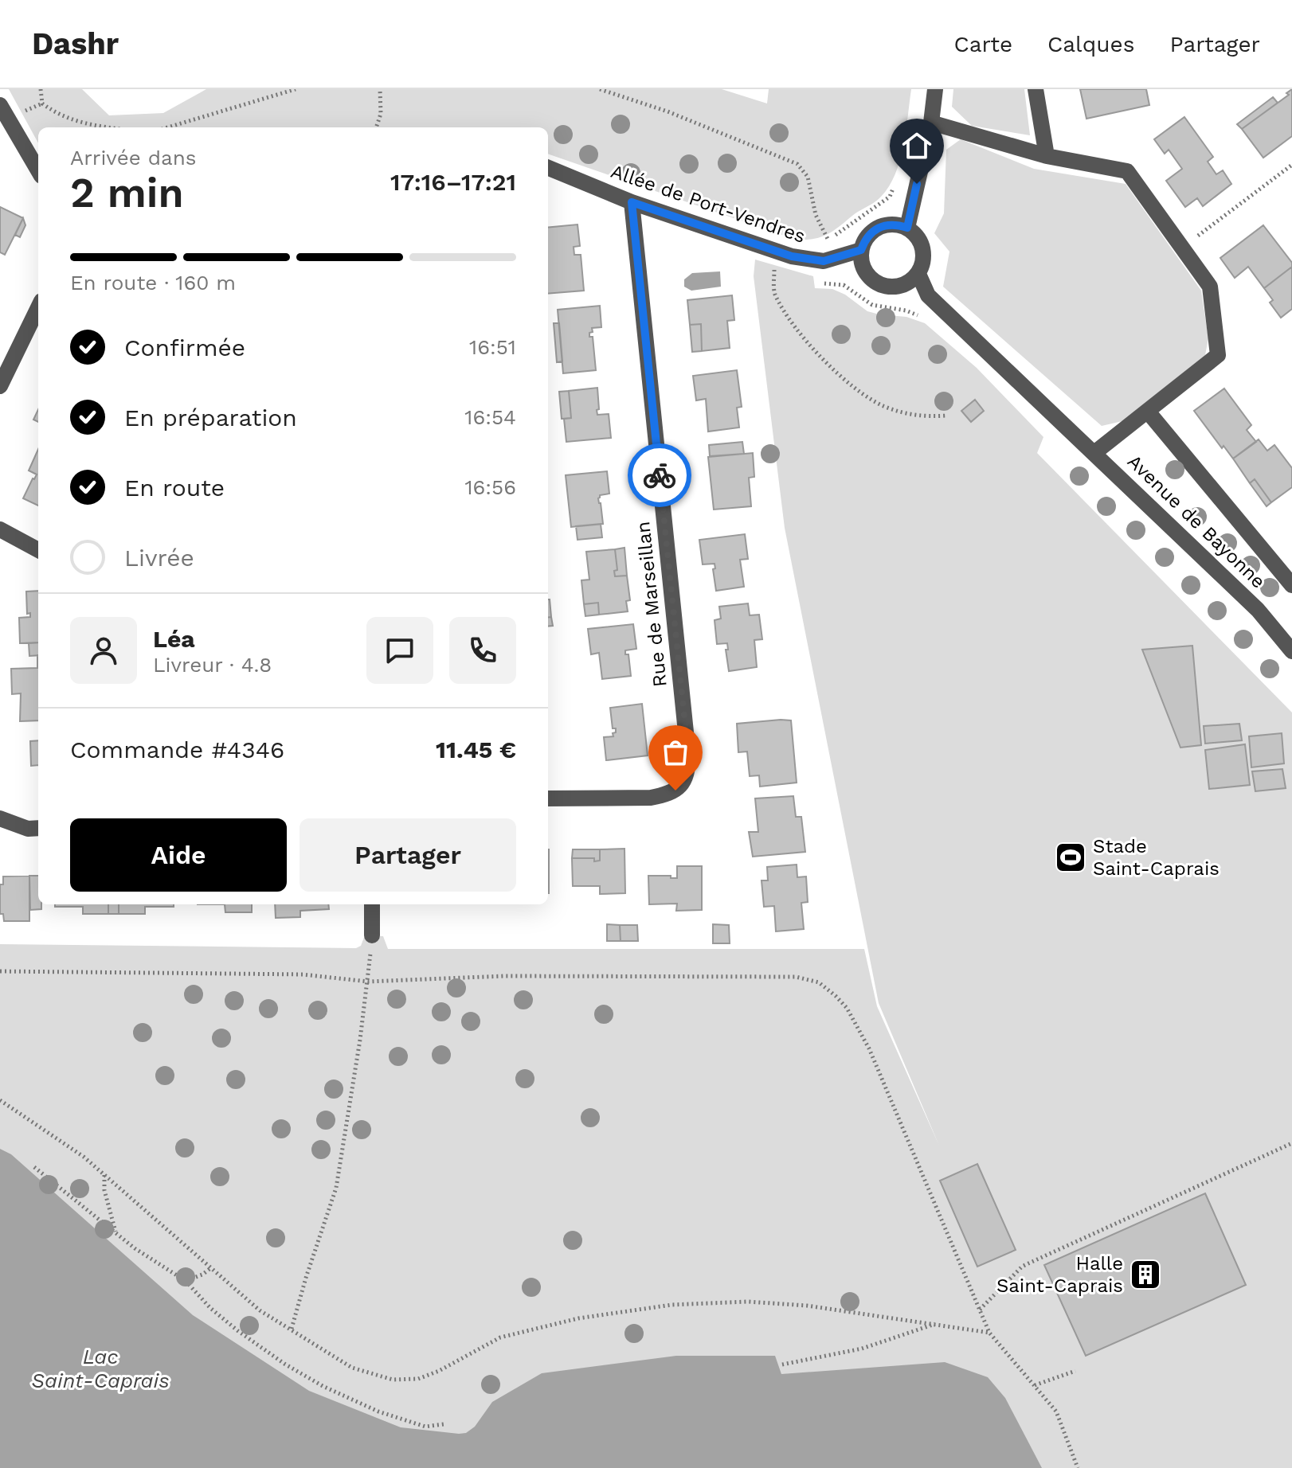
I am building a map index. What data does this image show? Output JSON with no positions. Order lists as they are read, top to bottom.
{
  "streets": {
    "street": ["Allée de Port-Vendres", "Avenue de Bayonne", "Rue de Marseillan"]
  },
  "crossings": [
    ["Allée de Port-Vendres", "Avenue de Bayonne"],
    ["Allée de Port-Vendres", "Rue de Marseillan"]
  ],
  "water": ["Lac Saint-Caprais"],
  "places": {
    "sports": ["Stade Saint-Caprais"],
    "building": ["Halle Saint-Caprais"]
  },
  "page": {
    "header": "Dashr",
    "nav": ["Carte", "Calques", "Partager"],
    "heading": ["2 min", "Arrivée dans", "17:16–17:21"],
    "panel": [
      "Léa",
      "Livreur · 4.8",
      "Commande #4346",
      "11.45 €"
    ],
    "bar": "En route · 160 m",
    "list": [
      ["Confirmée", "16:51"],
      ["En préparation", "16:54"],
      ["En route", "16:56"],
      "Livrée"
    ],
    "buttons": ["Aide", "Partager"]
  }
}
